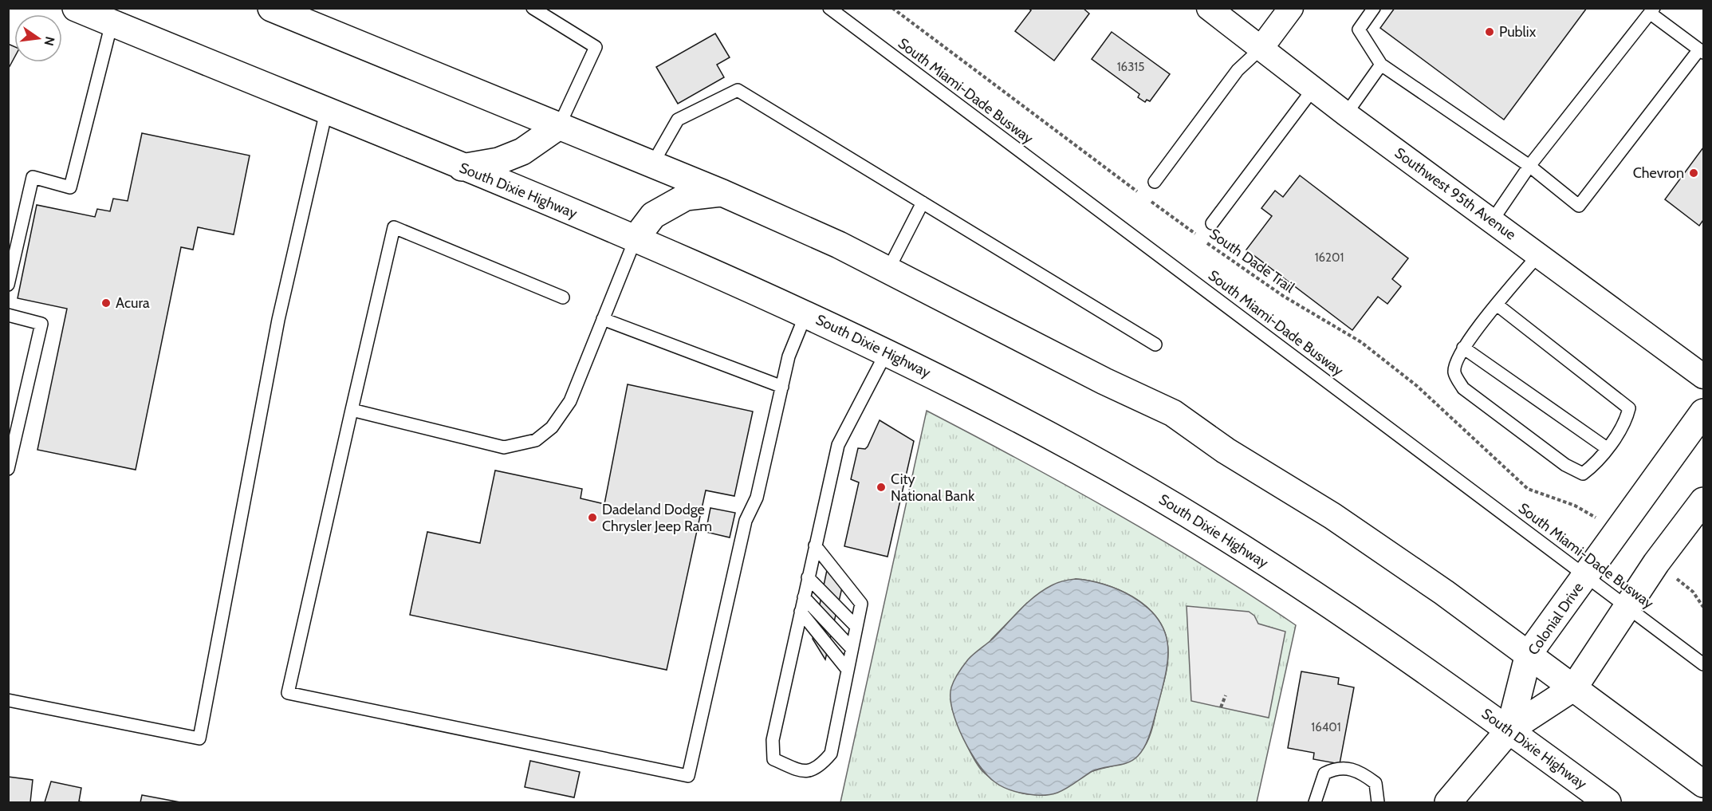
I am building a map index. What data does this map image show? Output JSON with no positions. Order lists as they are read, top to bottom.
{
  "streets": {
    "main road": ["South Dixie Highway", "Colonial Drive"],
    "street": ["Southwest 95th Avenue"],
    "lane": ["South Miami-Dade Busway"],
    "path": ["South Dade Trail"]
  },
  "crossings": [
    ["South Miami-Dade Busway", "Colonial Drive"],
    ["South Dixie Highway", "Colonial Drive"]
  ],
  "places": [
    "Publix",
    "Chevron",
    "Acura",
    "City National Bank",
    "Dadeland Dodge Chrysler Jeep Ram"
  ],
  "house_numbers": ["16315", "16201", "16401"],
  "north": "right"
}
